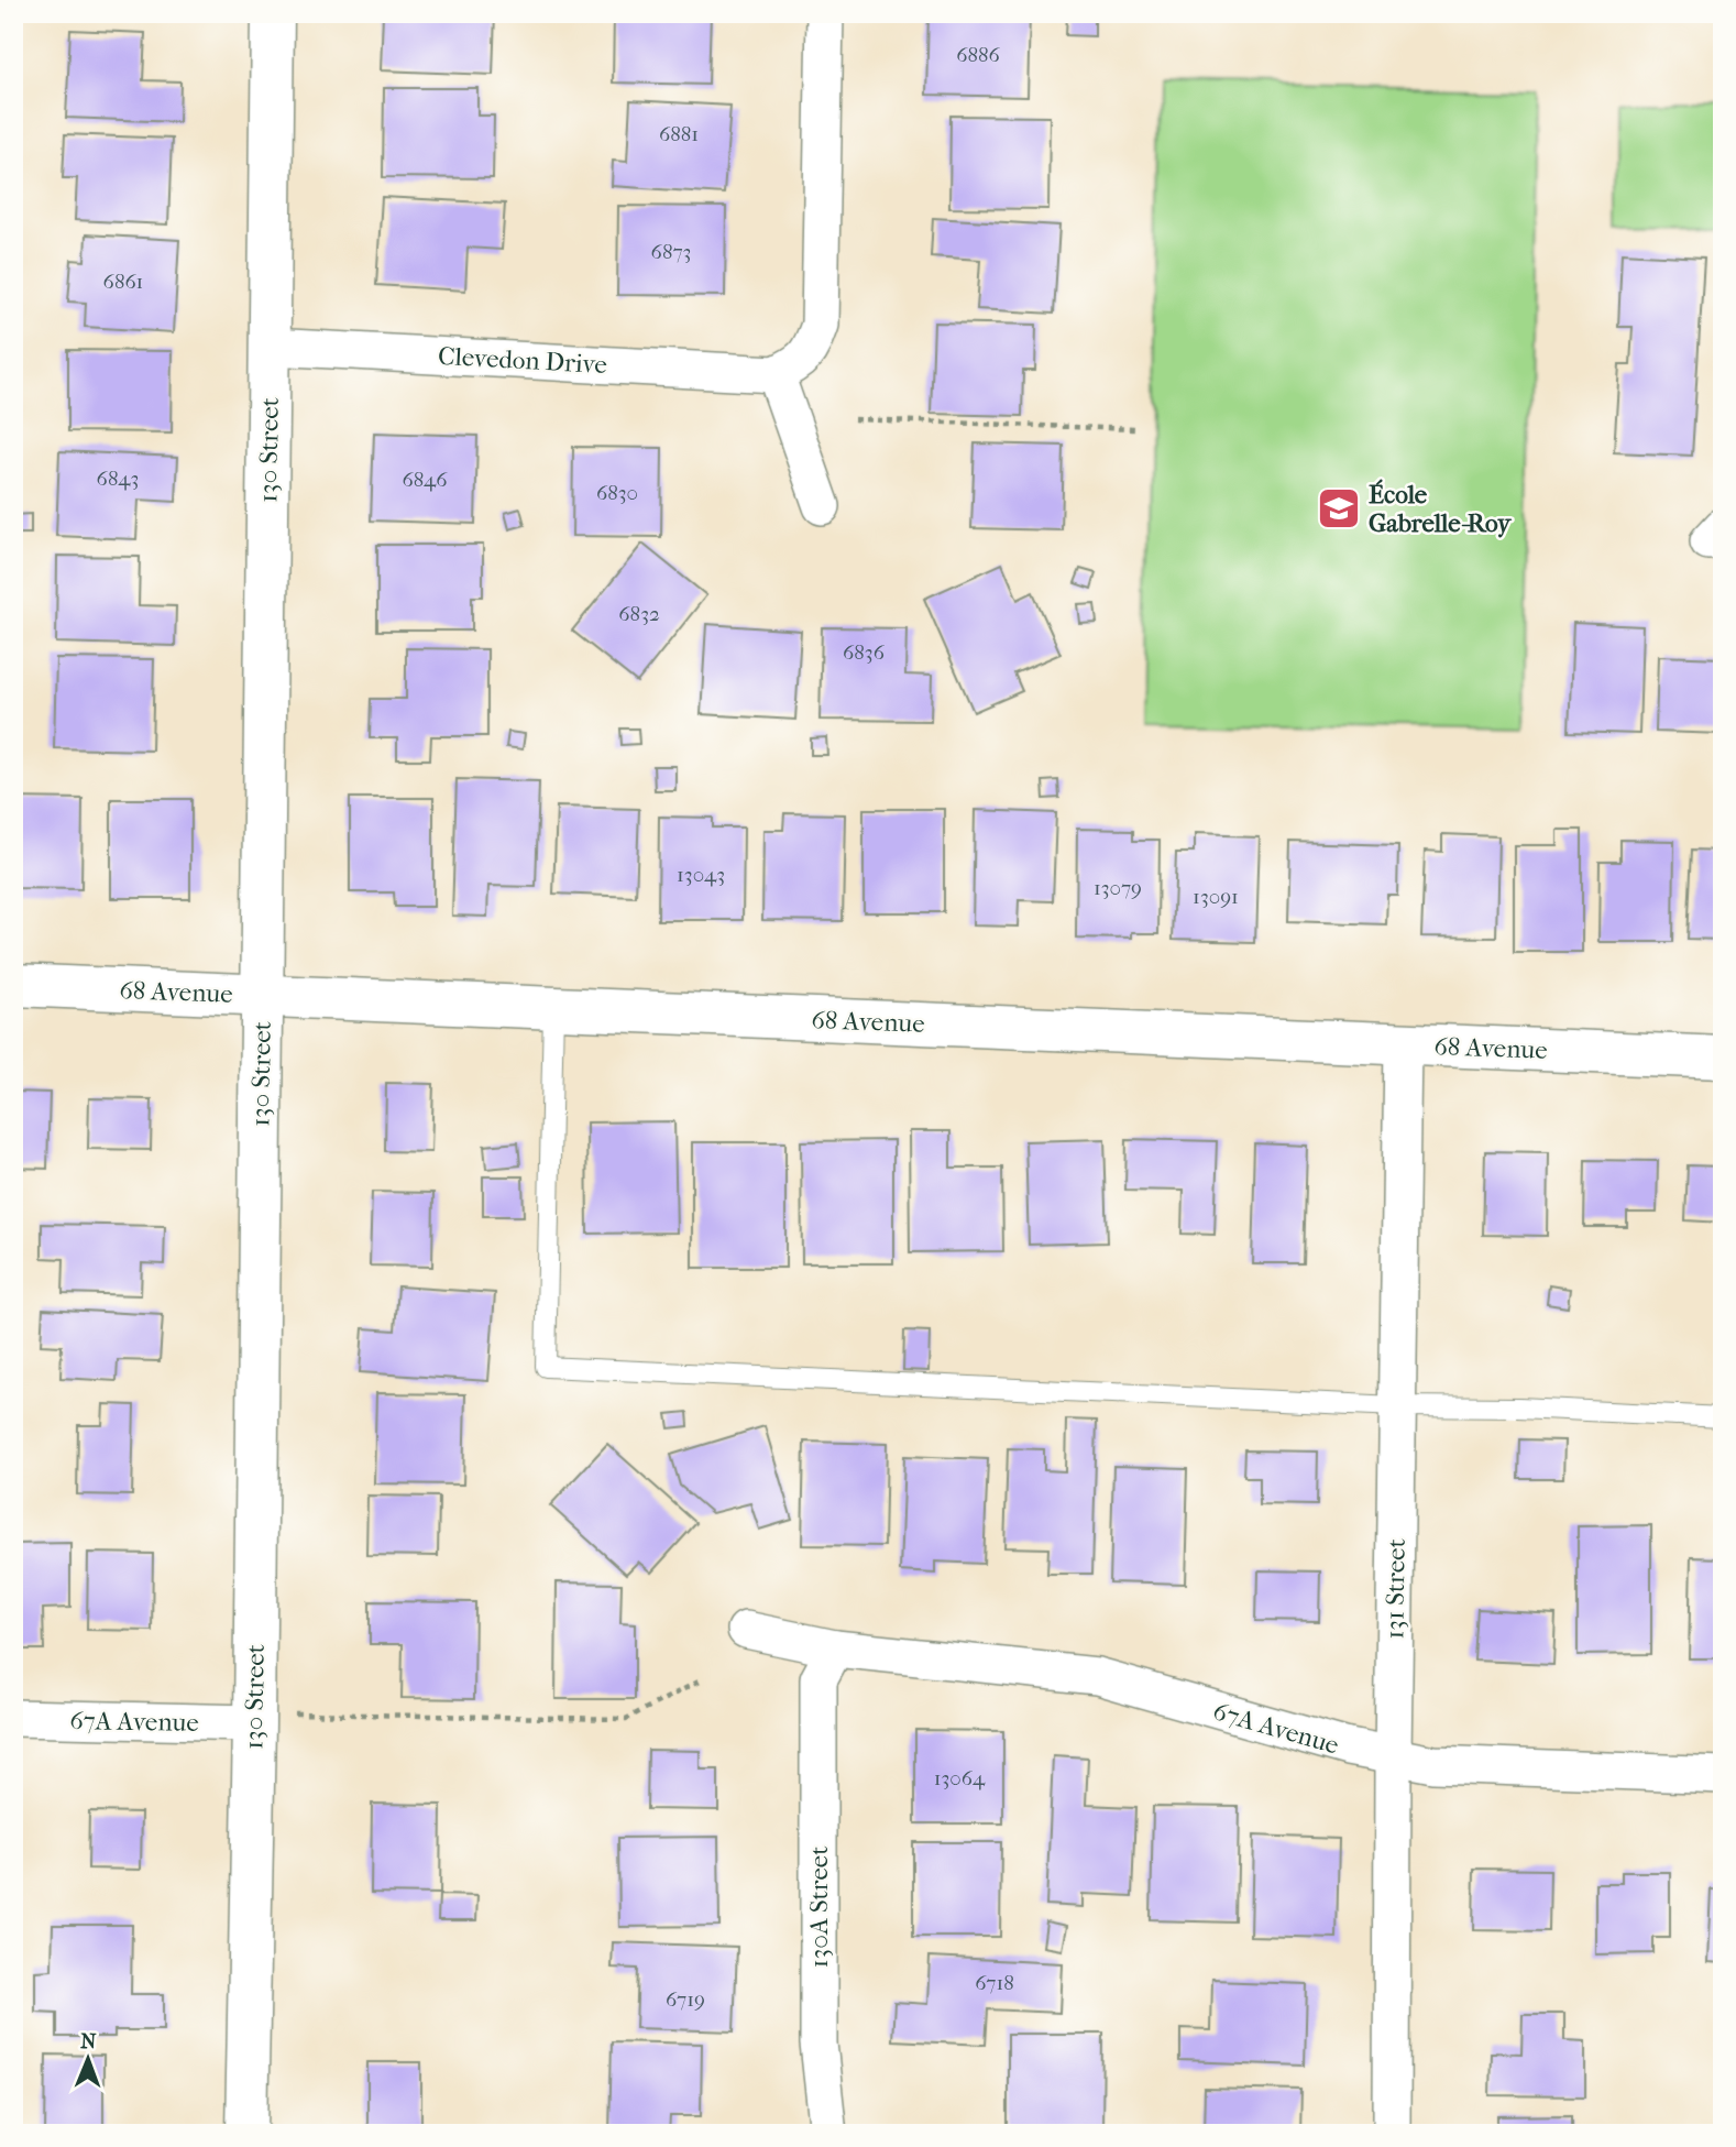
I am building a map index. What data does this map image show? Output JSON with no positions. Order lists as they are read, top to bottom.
{
  "streets": {
    "street": [
      "Clevedon Drive",
      "130 Street",
      "68 Avenue",
      "131 Street",
      "67A Avenue",
      "130A Street"
    ]
  },
  "crossings": [
    ["Clevedon Drive", "130 Street"],
    ["130 Street", "68 Avenue"],
    ["130 Street", "67A Avenue"],
    ["68 Avenue", "131 Street"],
    ["131 Street", "67A Avenue"],
    ["67A Avenue", "130A Street"]
  ],
  "places": {
    "school or university": ["École Gabrelle-Roy"]
  },
  "house_numbers": [
    "6886",
    "6881",
    "6873",
    "6861",
    "6843",
    "6846",
    "6830",
    "6832",
    "6836",
    "13043",
    "13079",
    "13091",
    "13064",
    "6718",
    "6719"
  ],
  "north": "top"
}
